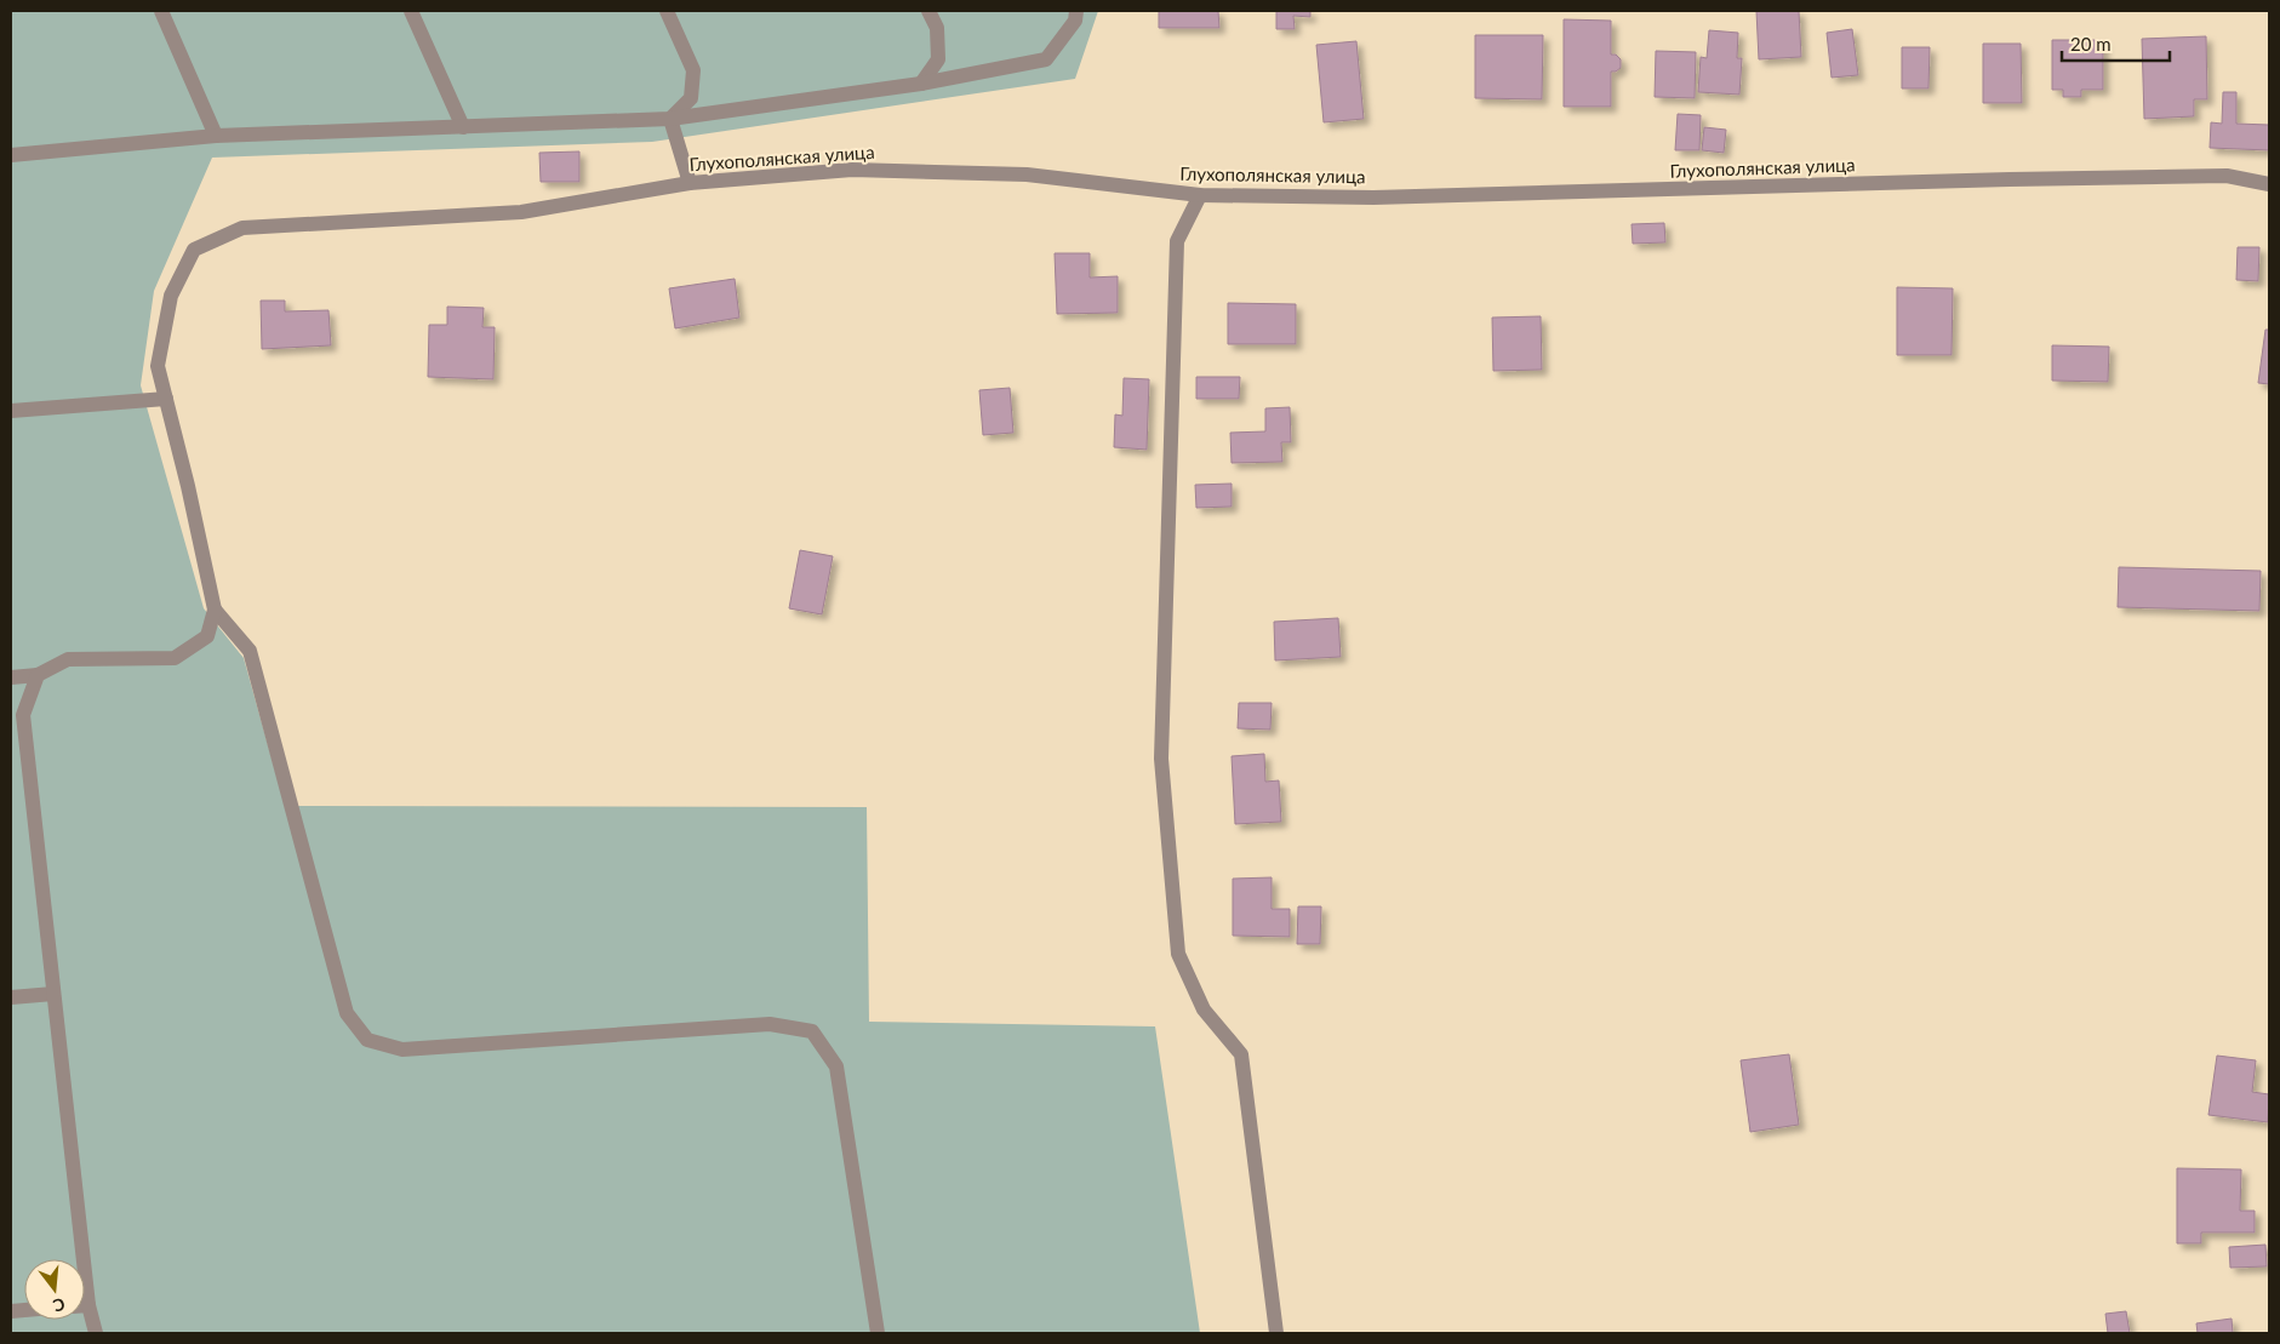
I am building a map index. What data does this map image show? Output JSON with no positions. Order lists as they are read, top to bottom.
{
  "streets": {
    "street": ["Глухополянская улица"]
  },
  "scale_bar": "20 m",
  "north": "bottom"
}
